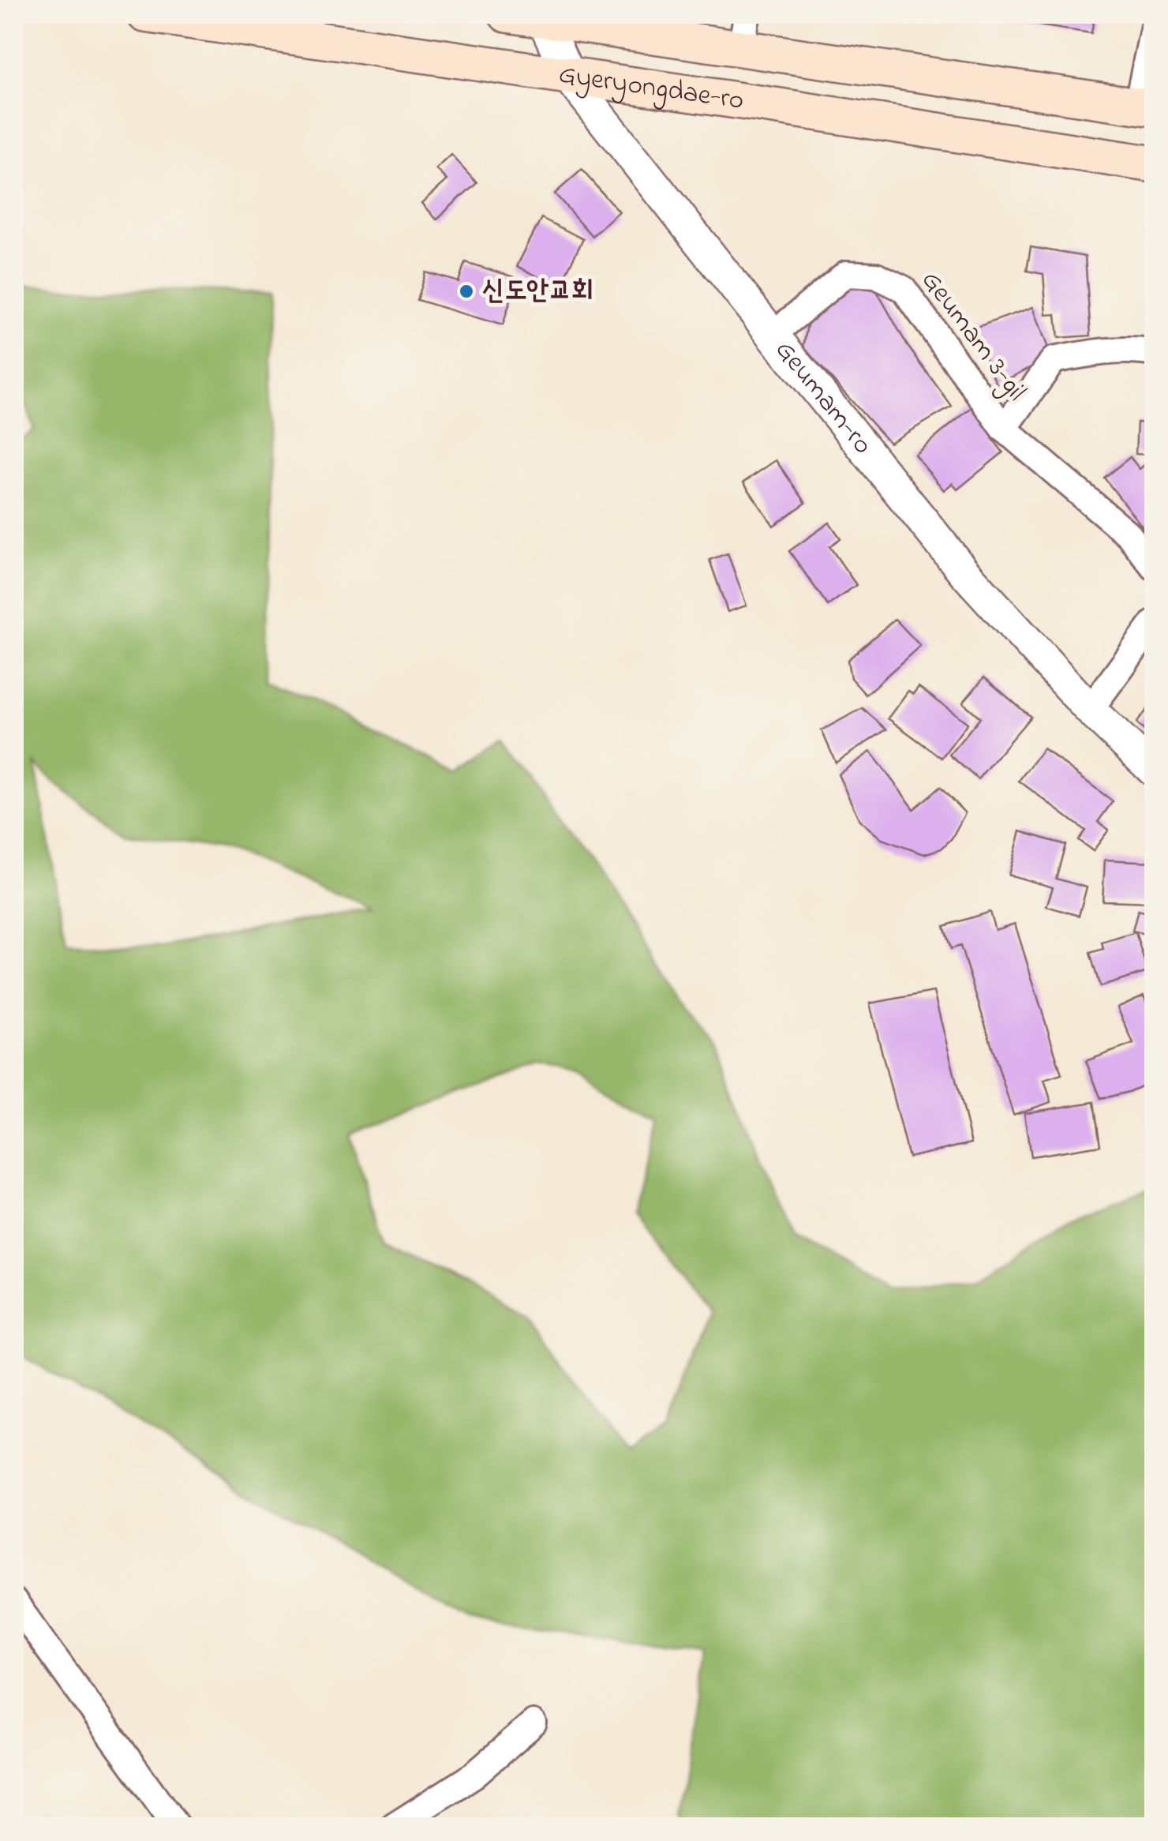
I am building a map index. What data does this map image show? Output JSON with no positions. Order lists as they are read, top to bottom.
{
  "streets": {
    "main road": ["Gyeryongdae-ro"],
    "street": ["Geumam 3-gil", "Geumam-ro"]
  },
  "crossings": [
    ["Gyeryongdae-ro", "Geumam-ro"],
    ["Geumam 3-gil", "Geumam-ro"]
  ],
  "places": ["신도안교회"]
}
